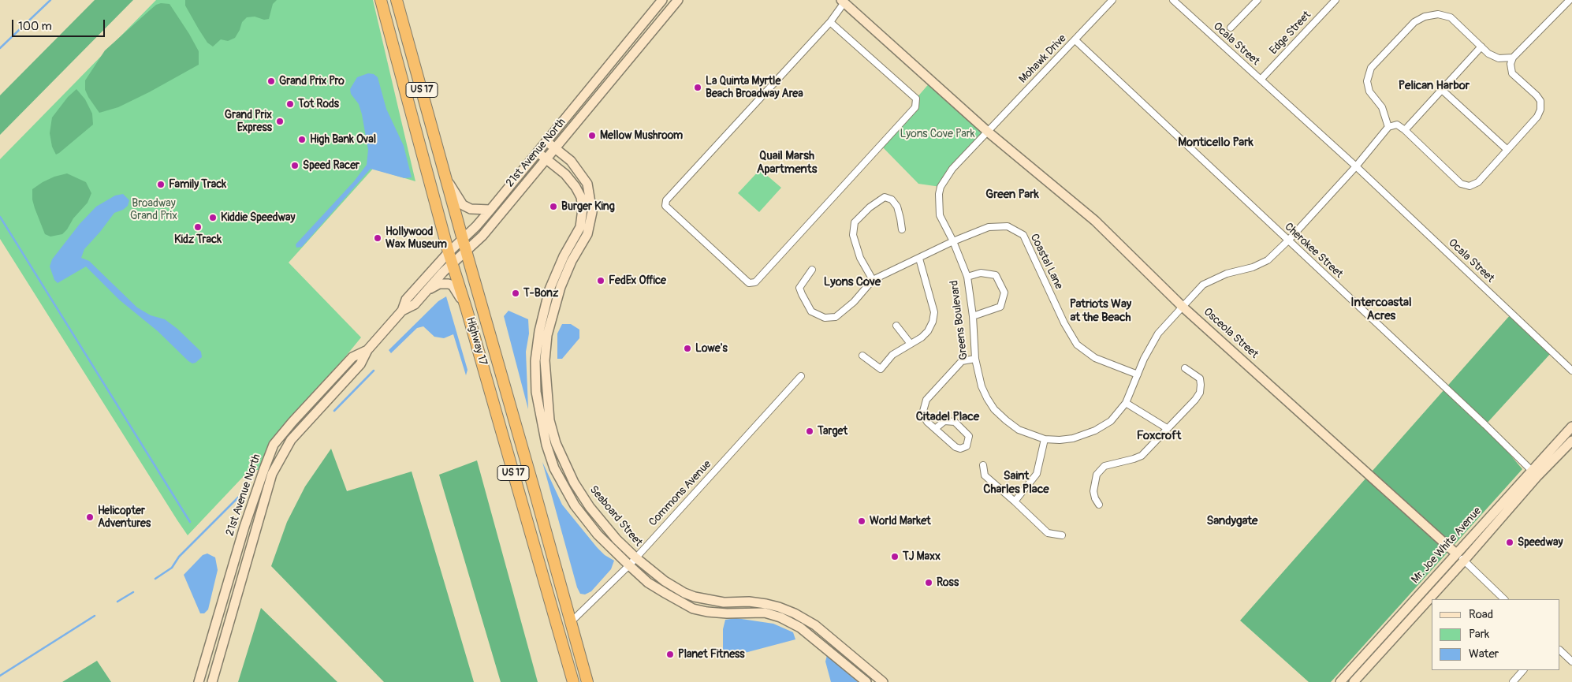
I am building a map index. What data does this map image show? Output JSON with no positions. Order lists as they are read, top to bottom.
{
  "streets": {
    "highway": ["US 17", "Highway 17"],
    "street": [
      "Edge Street",
      "Ocala Street",
      "Mohawk Drive",
      "21st Avenue North",
      "Cherokee Street",
      "Coastal Lane",
      "Greens Boulevard",
      "Osceola Street",
      "Commons Avenue",
      "Seaboard Street",
      "Mr. Joe White Avenue"
    ]
  },
  "crossings": [
    ["Edge Street", "Ocala Street"],
    ["Mohawk Drive", "Cherokee Street"],
    ["Mohawk Drive", "Greens Boulevard"],
    ["Mohawk Drive", "Osceola Street"],
    ["21st Avenue North", "Highway 17"],
    ["21st Avenue North", "Seaboard Street"],
    ["Cherokee Street", "Mr. Joe White Avenue"],
    ["Coastal Lane", "Greens Boulevard"],
    ["Greens Boulevard", "Osceola Street"],
    ["Osceola Street", "Mr. Joe White Avenue"],
    ["Highway 17", "Commons Avenue"],
    ["Commons Avenue", "Seaboard Street"]
  ],
  "districts": [
    "Pelican Harbor",
    "Monticello Park",
    "Quail Marsh Apartments",
    "Green Park",
    "Lyons Cove",
    "Intercoastal Acres",
    "Patriots Way at the Beach",
    "Citadel Place",
    "Foxcroft",
    "Saint Charles Place",
    "Sandygate"
  ],
  "parks": ["Lyons Cove Park", "Broadway Grand Prix"],
  "places": [
    "Grand Prix Pro",
    "La Quinta Myrtle Beach Broadway Area",
    "Tot Rods",
    "Grand Prix Express",
    "Mellow Mushroom",
    "High Bank Oval",
    "Speed Racer",
    "Family Track",
    "Burger King",
    "Kiddie Speedway",
    "Kidz Track",
    "Hollywood Wax Museum",
    "FedEx Office",
    "T-Bonz",
    "Lowe's",
    "Target",
    "Helicopter Adventures",
    "World Market",
    "Speedway",
    "TJ Maxx",
    "Ross",
    "Planet Fitness"
  ],
  "legend": ["Road", "Park", "Water"],
  "scale_bar": "100 m"
}
